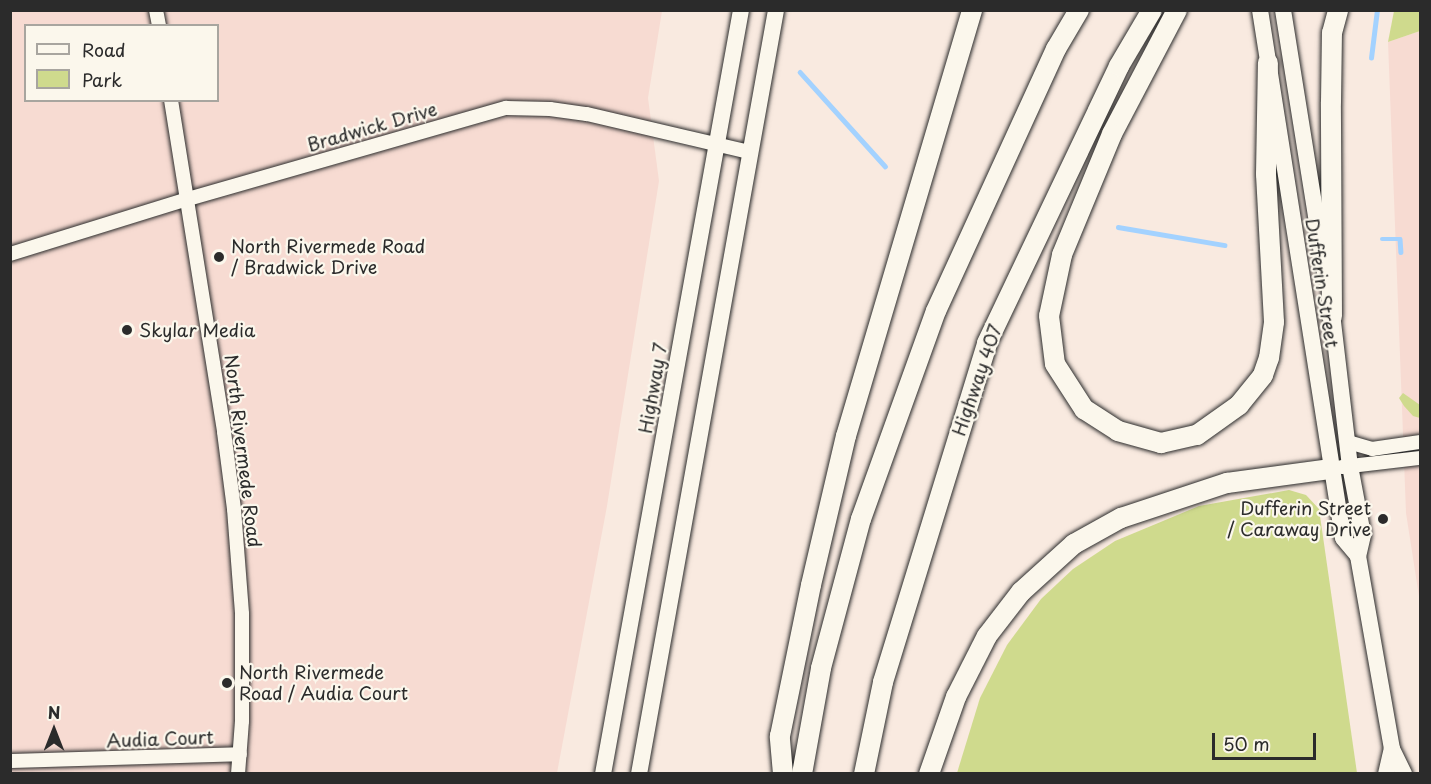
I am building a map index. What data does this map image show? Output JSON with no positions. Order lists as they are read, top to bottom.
{
  "streets": {
    "highway": ["Highway 407"],
    "main road": ["Dufferin Street", "Highway 7"],
    "street": ["Bradwick Drive", "North Rivermede Road", "Audia Court"]
  },
  "crossings": [
    ["Bradwick Drive", "Highway 7"],
    ["Bradwick Drive", "North Rivermede Road"],
    ["North Rivermede Road", "Audia Court"]
  ],
  "places": [
    "North Rivermede Road / Bradwick Drive",
    "Skylar Media",
    "Dufferin Street / Caraway Drive",
    "North Rivermede Road / Audia Court"
  ],
  "legend": ["Road", "Park"],
  "scale_bar": "50 m",
  "north": "top"
}
